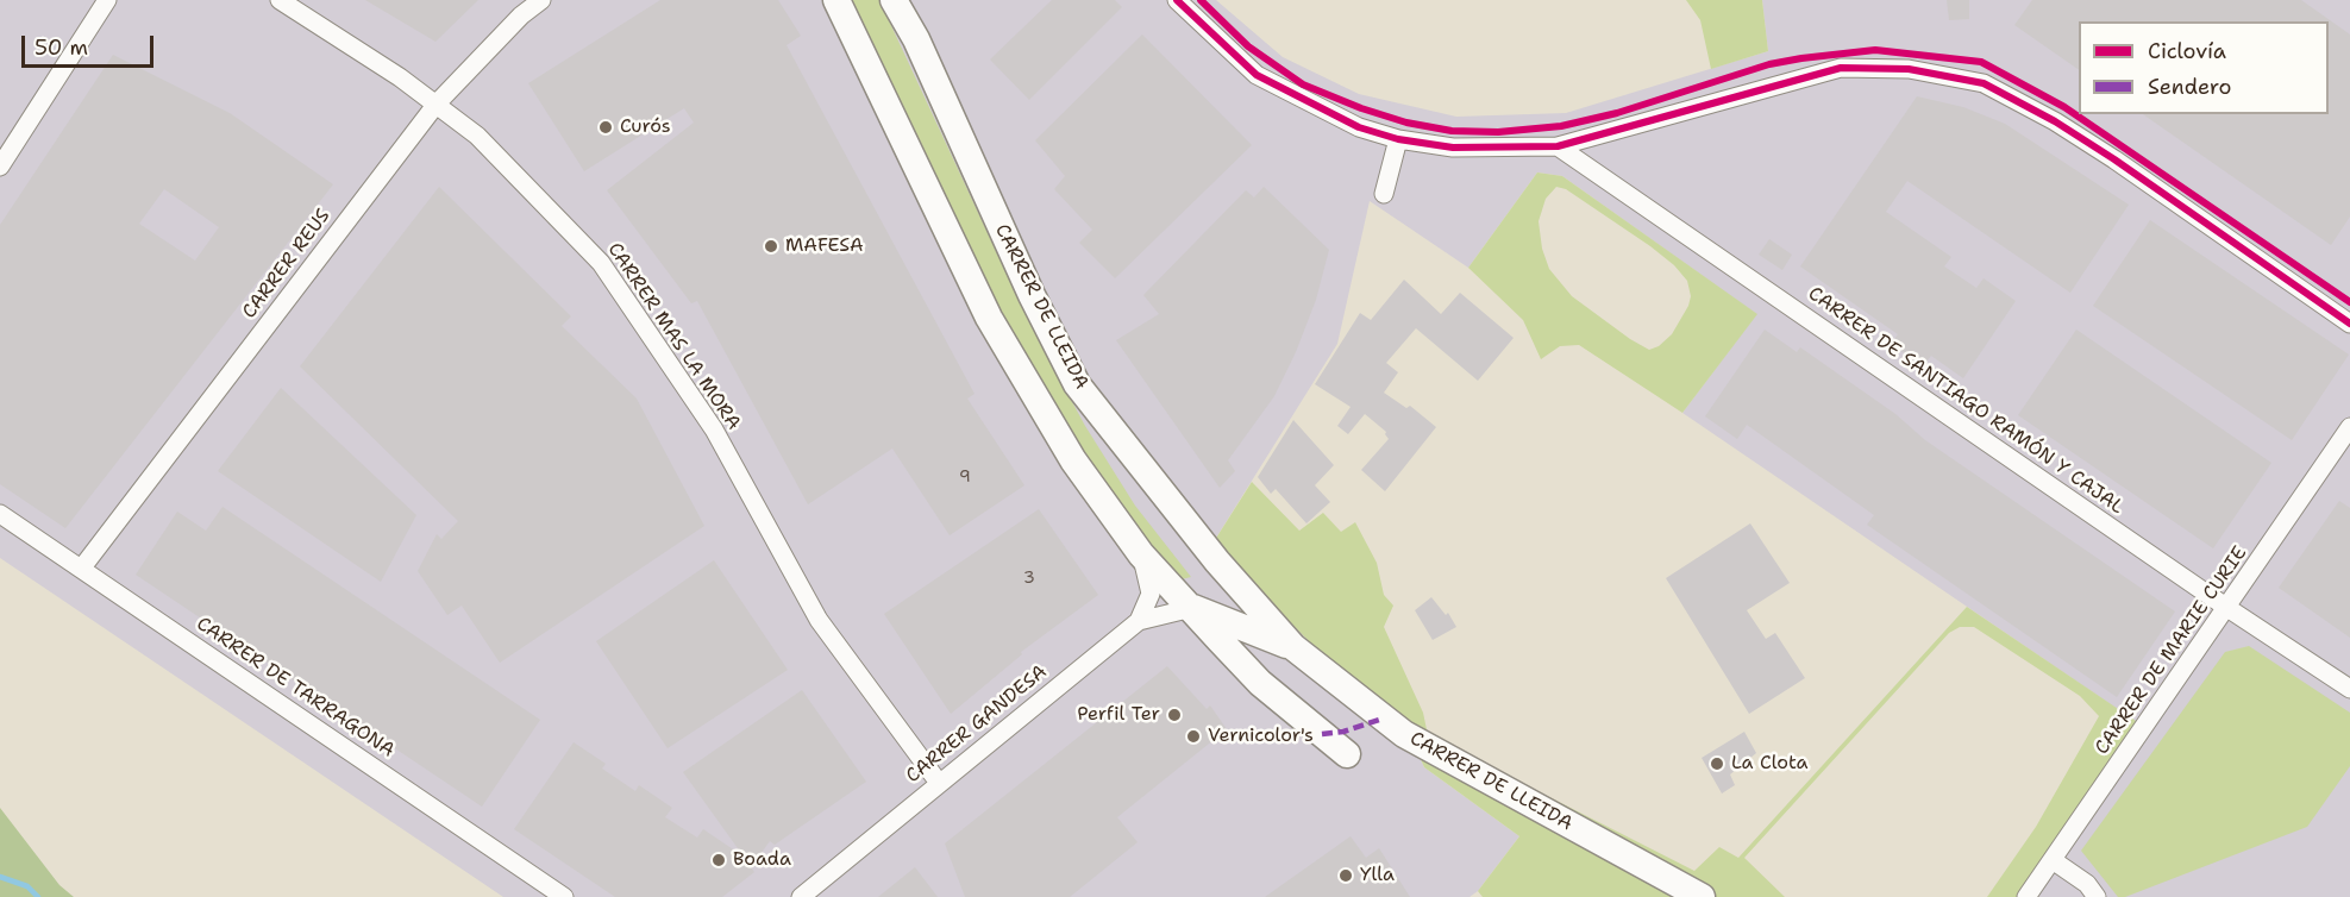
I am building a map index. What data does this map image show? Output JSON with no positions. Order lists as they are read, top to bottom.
{
  "streets": {
    "street": [
      "CARRER REUS",
      "CARRER DE LLEIDA",
      "CARRER MAS LA MORA",
      "CARRER DE SANTIAGO RAMÓN Y CAJAL",
      "CARRER DE MARIE CURIE",
      "CARRER DE TARRAGONA",
      "CARRER GANDESA"
    ]
  },
  "crossings": [
    ["CARRER REUS", "CARRER MAS LA MORA"],
    ["CARRER REUS", "CARRER DE TARRAGONA"],
    ["CARRER DE LLEIDA", "CARRER GANDESA"],
    ["CARRER MAS LA MORA", "CARRER GANDESA"],
    ["CARRER DE SANTIAGO RAMÓN Y CAJAL", "CARRER DE MARIE CURIE"]
  ],
  "places": [
    "Curós",
    "MAFESA",
    "Perfil Ter",
    "Vernicolor's",
    "La Clota",
    "Boada",
    "Ylla"
  ],
  "house_numbers": ["9", "3"],
  "legend": ["Ciclovía", "Sendero"],
  "scale_bar": "50 m"
}
